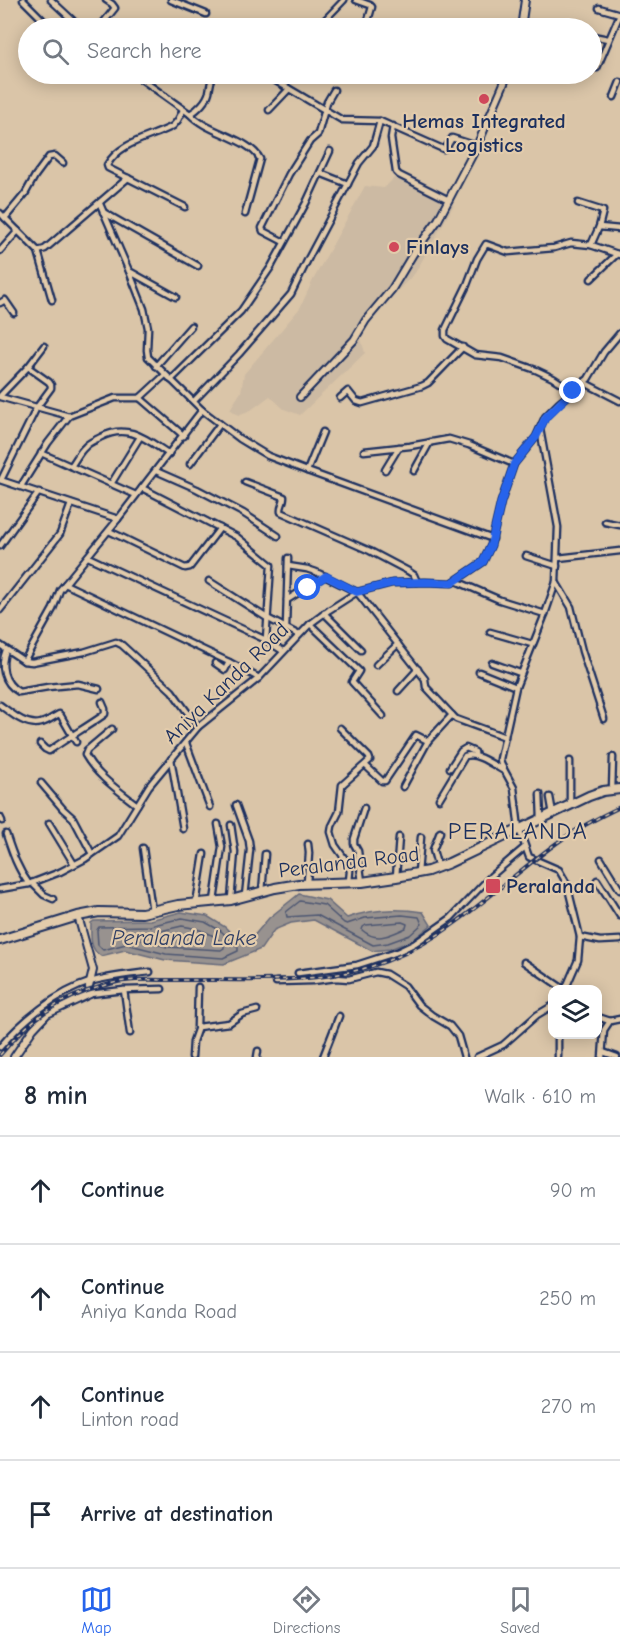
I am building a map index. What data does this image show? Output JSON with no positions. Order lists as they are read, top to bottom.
{
  "streets": {
    "main road": ["Peralanda Road"],
    "street": ["Aniya Kanda Road"]
  },
  "districts": ["PERALANDA"],
  "water": ["Peralanda Lake"],
  "places": {
    "other": ["Hemas Integrated Logistics", "Finlays"],
    "transit": ["Peralanda"]
  },
  "page": {
    "search": "Search here",
    "heading": ["8 min", "Walk · 610 m"],
    "list": [
      ["Continue", "90 m"],
      ["Continue", "Aniya Kanda Road", "250 m"],
      ["Continue", "Linton road", "270 m"],
      "Arrive at destination"
    ],
    "nav": ["Map", "Directions", "Saved"]
  }
}
